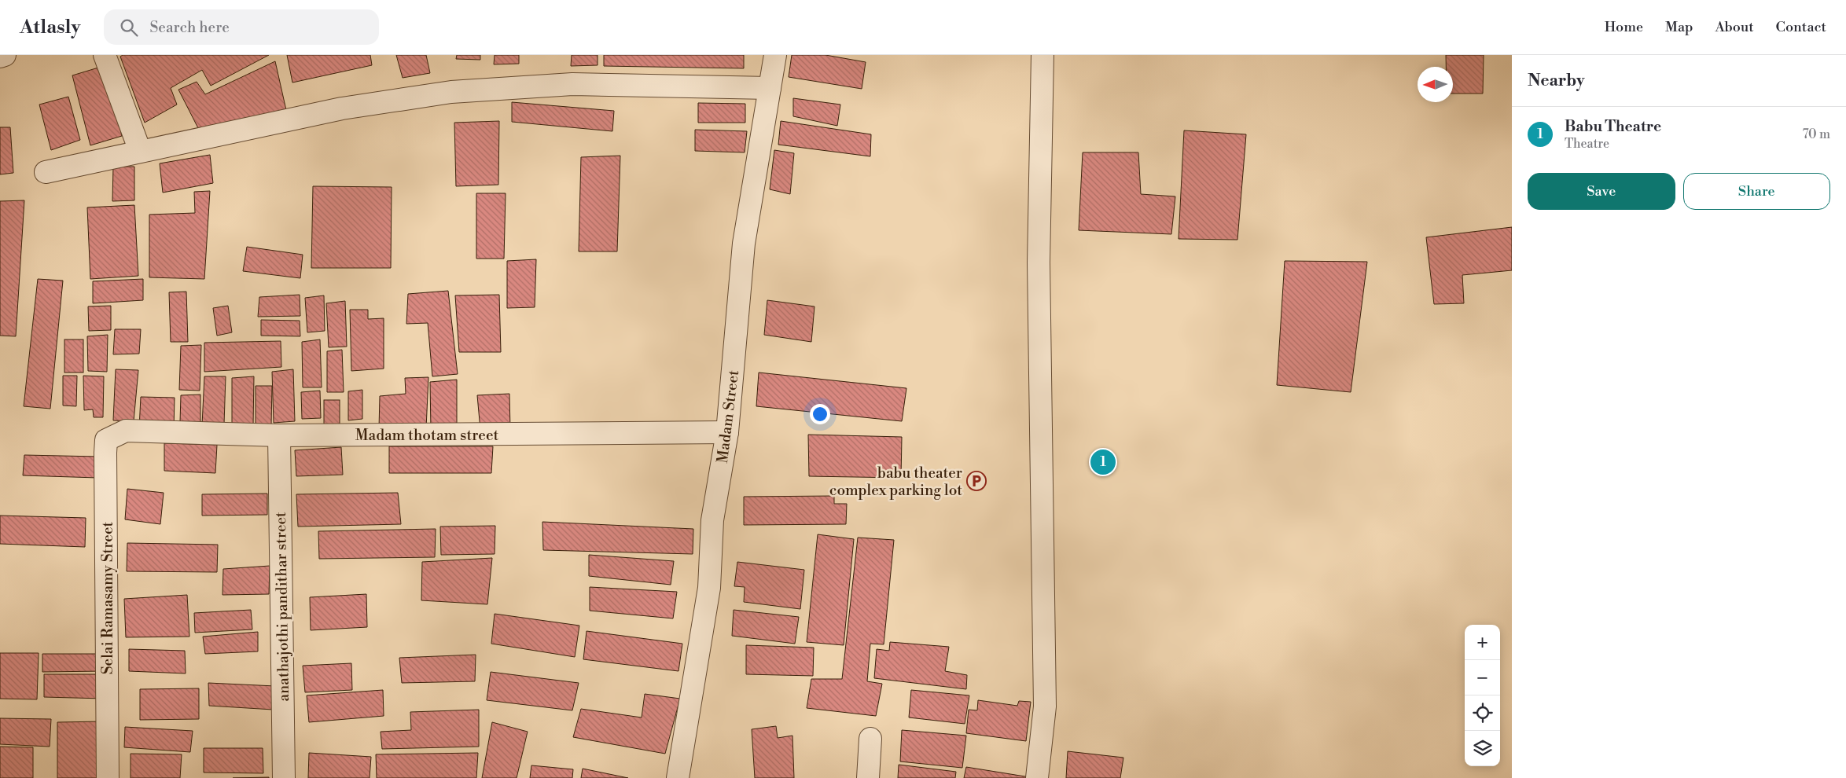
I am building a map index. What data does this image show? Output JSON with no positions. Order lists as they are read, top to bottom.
{
  "streets": {
    "street": [
      "Madam Street",
      "Madam thotam street",
      "Selai Ramasamy Street",
      "anathajothi pandithar street"
    ]
  },
  "crossings": [
    ["Madam Street", "Madam thotam street"],
    ["Madam thotam street", "Selai Ramasamy Street"],
    ["Madam thotam street", "anathajothi pandithar street"]
  ],
  "places": {
    "parking": ["babu theater complex parking lot"]
  },
  "north": "left",
  "page": {
    "header": "Atlasly",
    "search": "Search here",
    "nav": [
      "Home",
      "Map",
      "About",
      "Contact"
    ],
    "heading": "Nearby",
    "list": [
      {
        "mark": "1",
        "name": "Babu Theatre",
        "note": "Theatre",
        "value": "70 m"
      }
    ],
    "buttons": ["Save", "Share"],
    "pins": "1",
    "map_buttons": ["+", "−"]
  }
}
